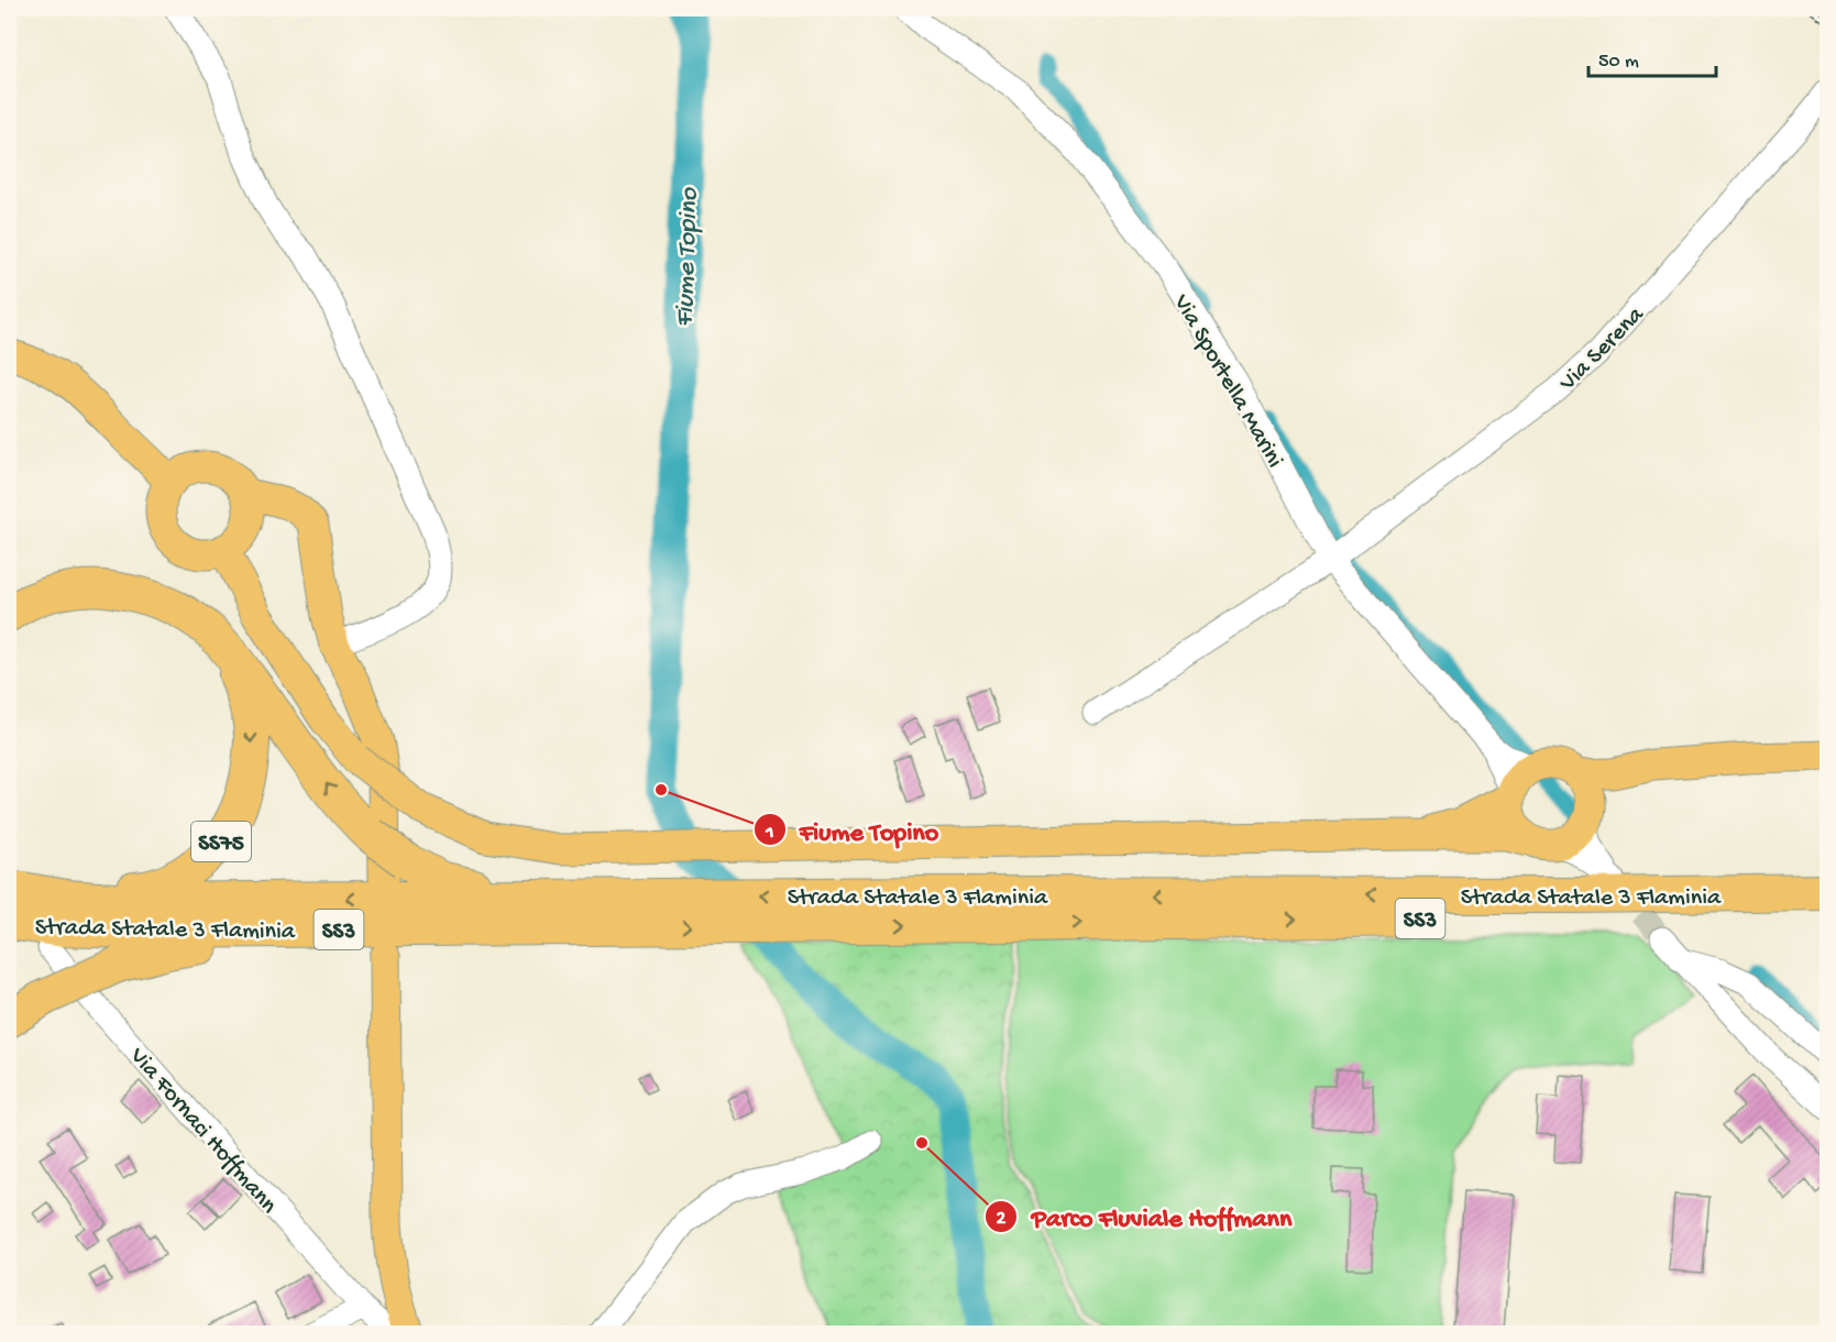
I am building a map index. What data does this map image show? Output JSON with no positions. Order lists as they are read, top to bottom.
{
  "streets": {
    "highway": ["SS75", "Strada Statale 3 Flaminia", "SS3"],
    "main road": ["Via Sportella Marini"],
    "street": ["Via Serena", "Via Fornaci Hoffmann"]
  },
  "crossings": [
    ["Via Serena", "Via Sportella Marini"],
    ["SS75", "Strada Statale 3 Flaminia"]
  ],
  "water": ["Fiume Topino"],
  "places": ["Fiume Topino", "Parco Fluviale Hoffmann"],
  "scale_bar": "50 m"
}
